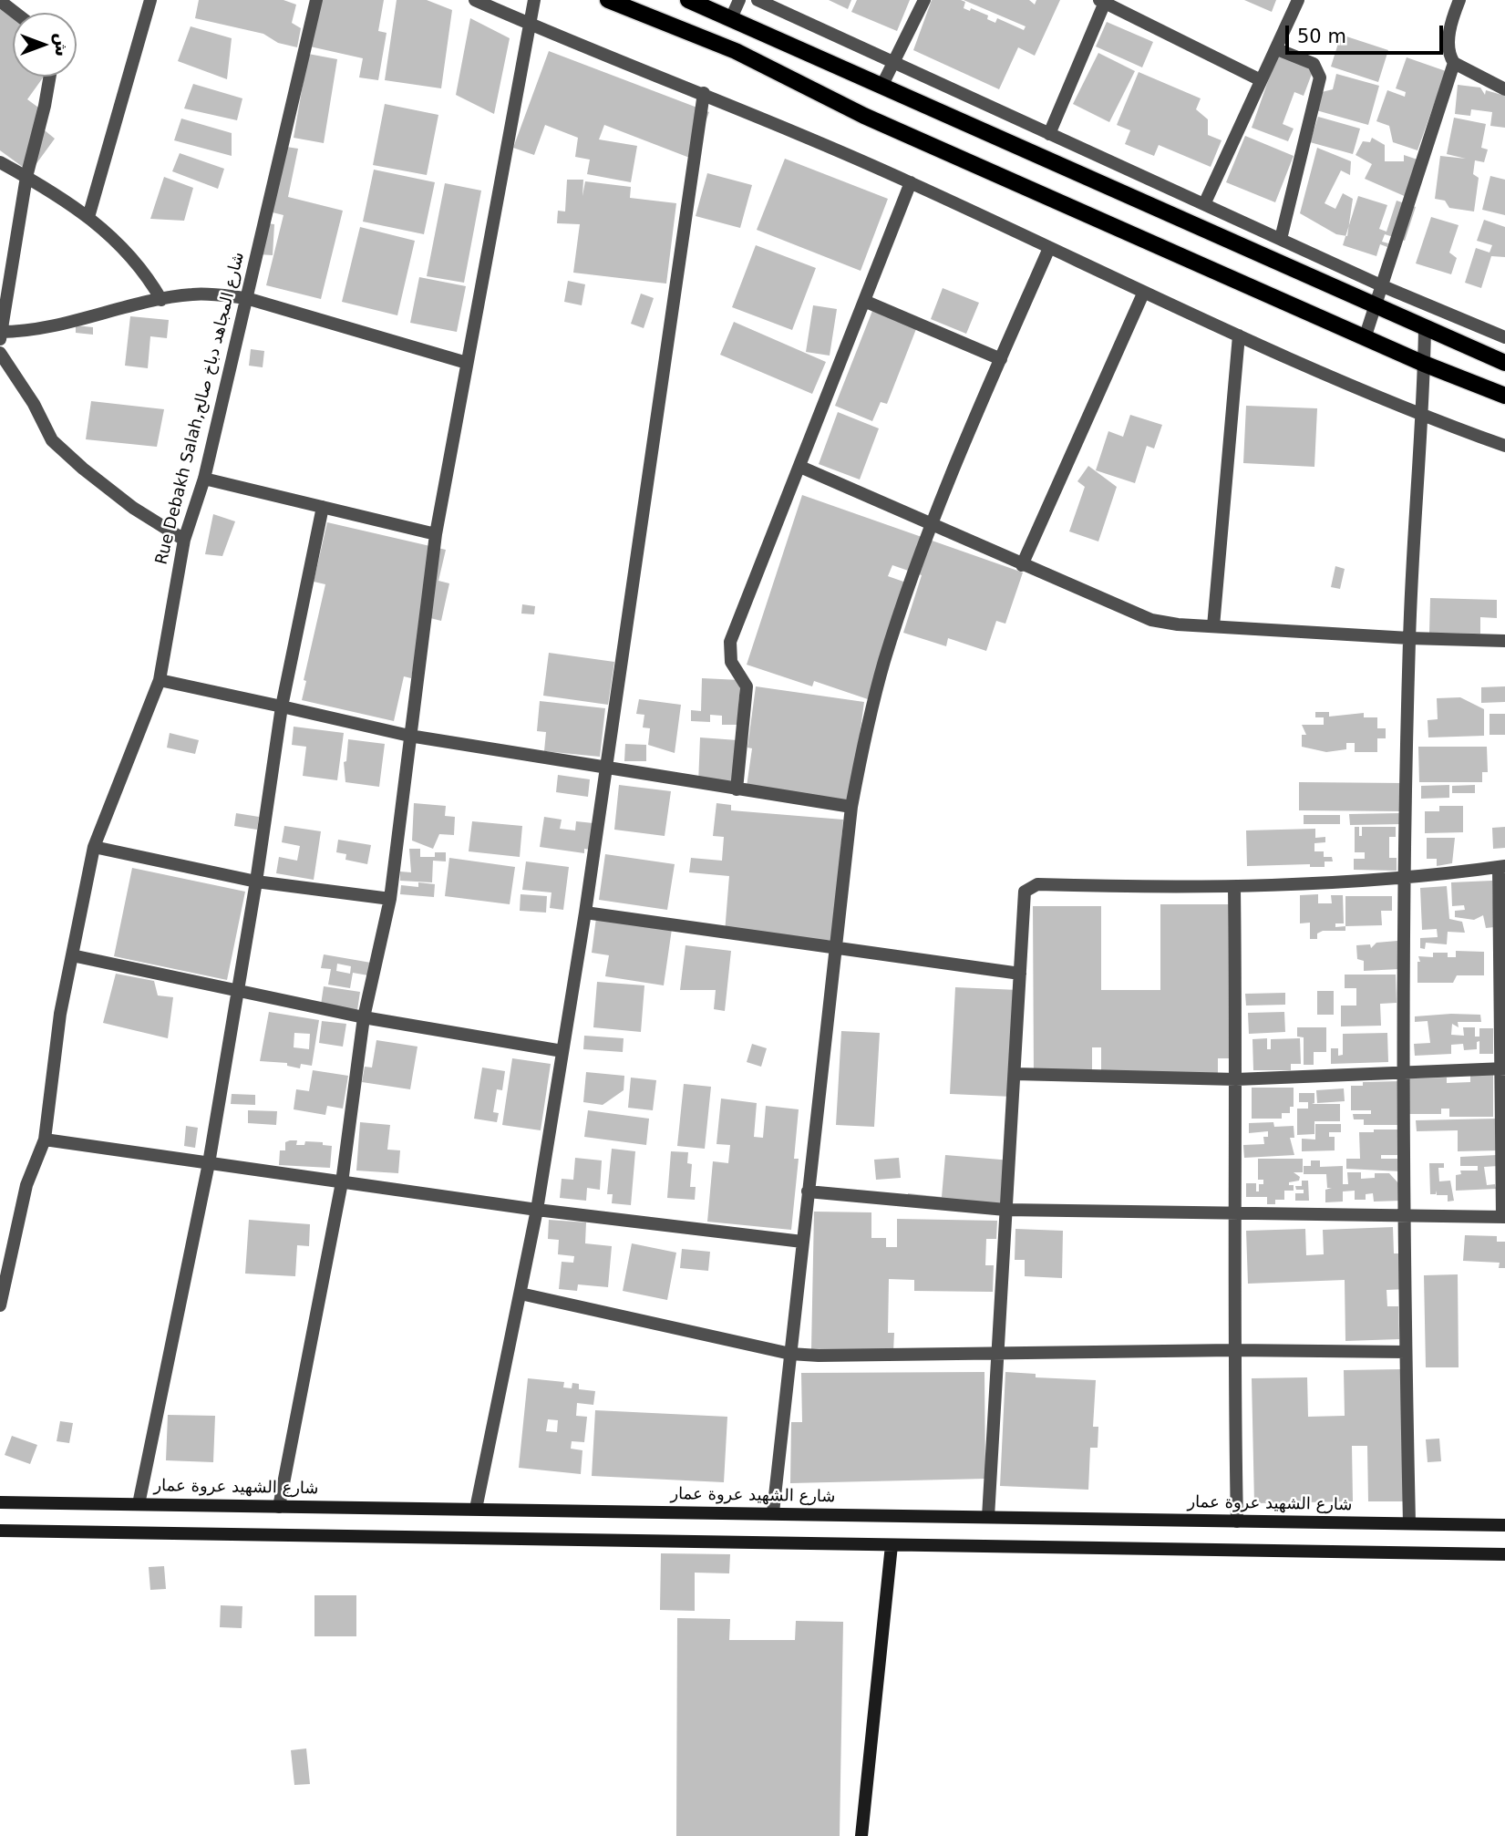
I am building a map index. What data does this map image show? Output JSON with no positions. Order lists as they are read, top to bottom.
{
  "streets": {
    "street": ["Rue Debakh Salah,شارع المجاهد دباخ صالح", "شارع الشهيد عروة عمار"]
  },
  "scale_bar": "50 m",
  "north": "right"
}
